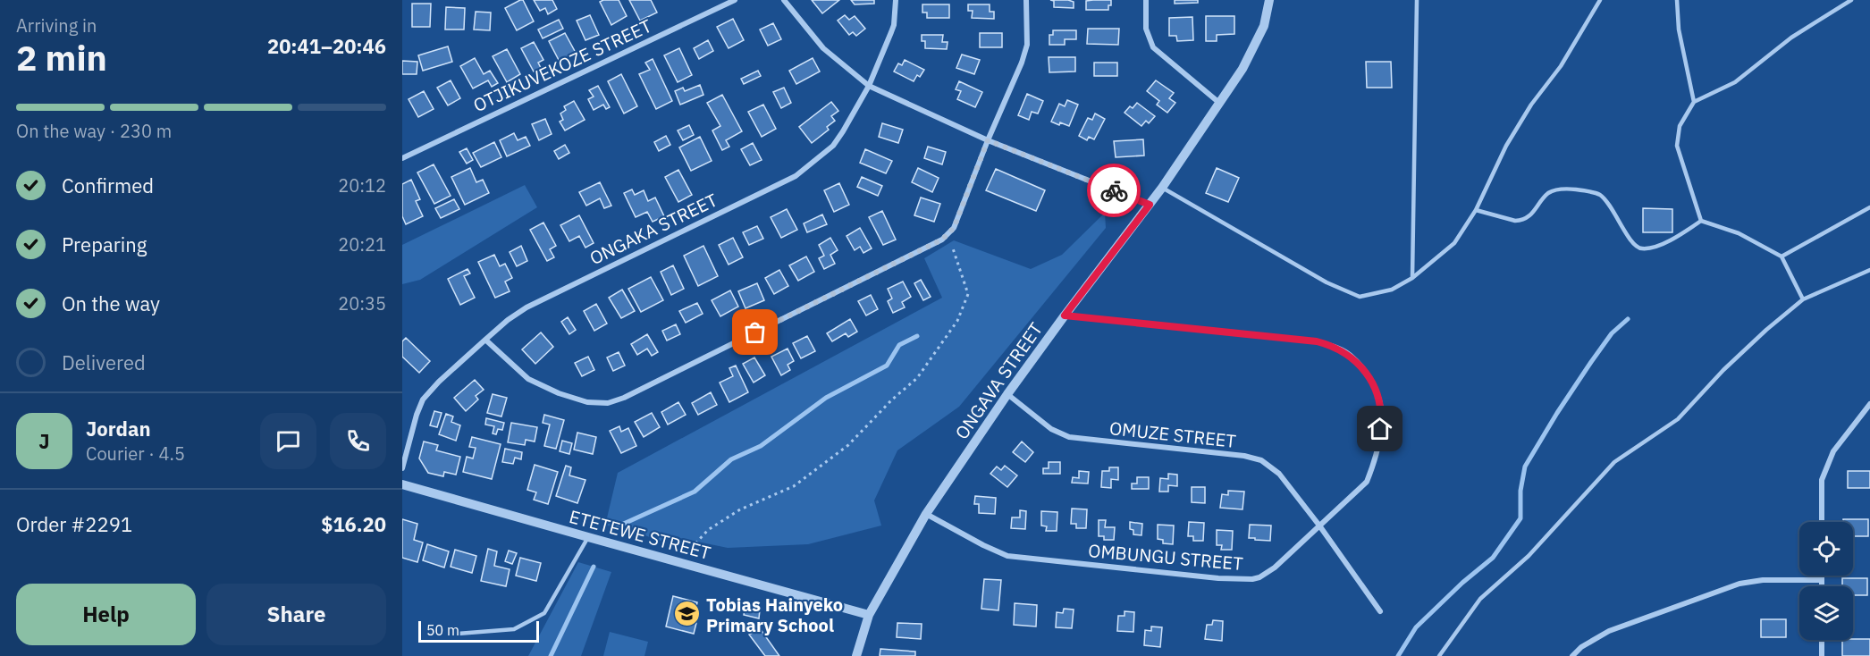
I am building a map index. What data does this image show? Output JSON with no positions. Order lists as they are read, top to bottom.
{
  "streets": {
    "street": [
      "OTJIKUVEKOZE STREET",
      "ONGAKA STREET",
      "ONGAVA STREET",
      "OMUZE STREET",
      "ETETEWE STREET",
      "OMBUNGU STREET"
    ]
  },
  "crossings": [
    ["ONGAVA STREET", "OMUZE STREET"],
    ["ONGAVA STREET", "ETETEWE STREET"],
    ["ONGAVA STREET", "OMBUNGU STREET"],
    ["OMUZE STREET", "OMBUNGU STREET"]
  ],
  "places": {
    "school or university": ["Tobias Hainyeko Primary School"]
  },
  "scale_bar": "50 m",
  "page": {
    "heading": ["2 min", "Arriving in", "20:41–20:46"],
    "panel": [
      "Jordan",
      "Courier · 4.5",
      "Order #2291",
      "$16.20"
    ],
    "bar": "On the way · 230 m",
    "list": [
      ["Confirmed", "20:12"],
      ["Preparing", "20:21"],
      ["On the way", "20:35"],
      "Delivered"
    ],
    "round": "J",
    "buttons": ["Help", "Share"],
    "scale": "50 m"
  }
}
